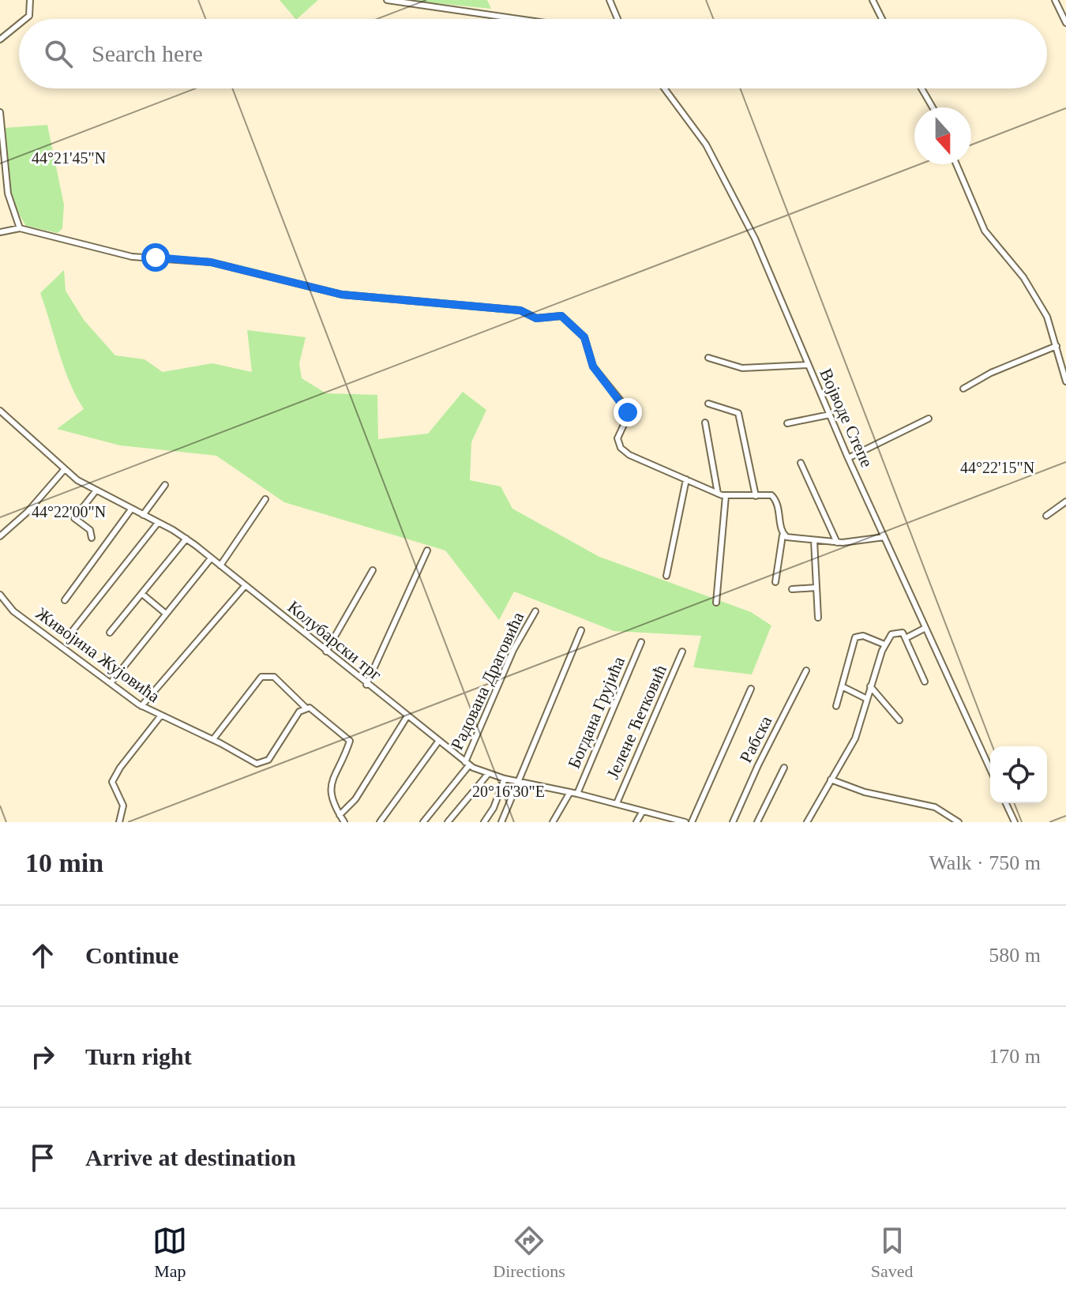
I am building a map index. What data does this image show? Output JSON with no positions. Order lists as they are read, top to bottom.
{
  "streets": {
    "street": [
      "Војводе Степе",
      "Колубарски трг",
      "Живојина Жујовића",
      "Радована Драговића",
      "Богдана Грујића",
      "Јелене Ћетковић",
      "Рабска"
    ]
  },
  "crossings": [
    ["Колубарски трг", "Радована Драговића"],
    ["Колубарски трг", "Богдана Грујића"],
    ["Колубарски трг", "Јелене Ћетковић"]
  ],
  "north": "bottom",
  "page": {
    "search": "Search here",
    "heading": ["10 min", "Walk · 750 m"],
    "list": [
      ["Continue", "580 m"],
      ["Turn right", "170 m"],
      "Arrive at destination"
    ],
    "nav": ["Map", "Directions", "Saved"]
  },
  "coordinates": [
    "44°21'45\"N",
    "44°22'15\"N",
    "44°22'00\"N",
    "20°16'30\"E"
  ]
}
